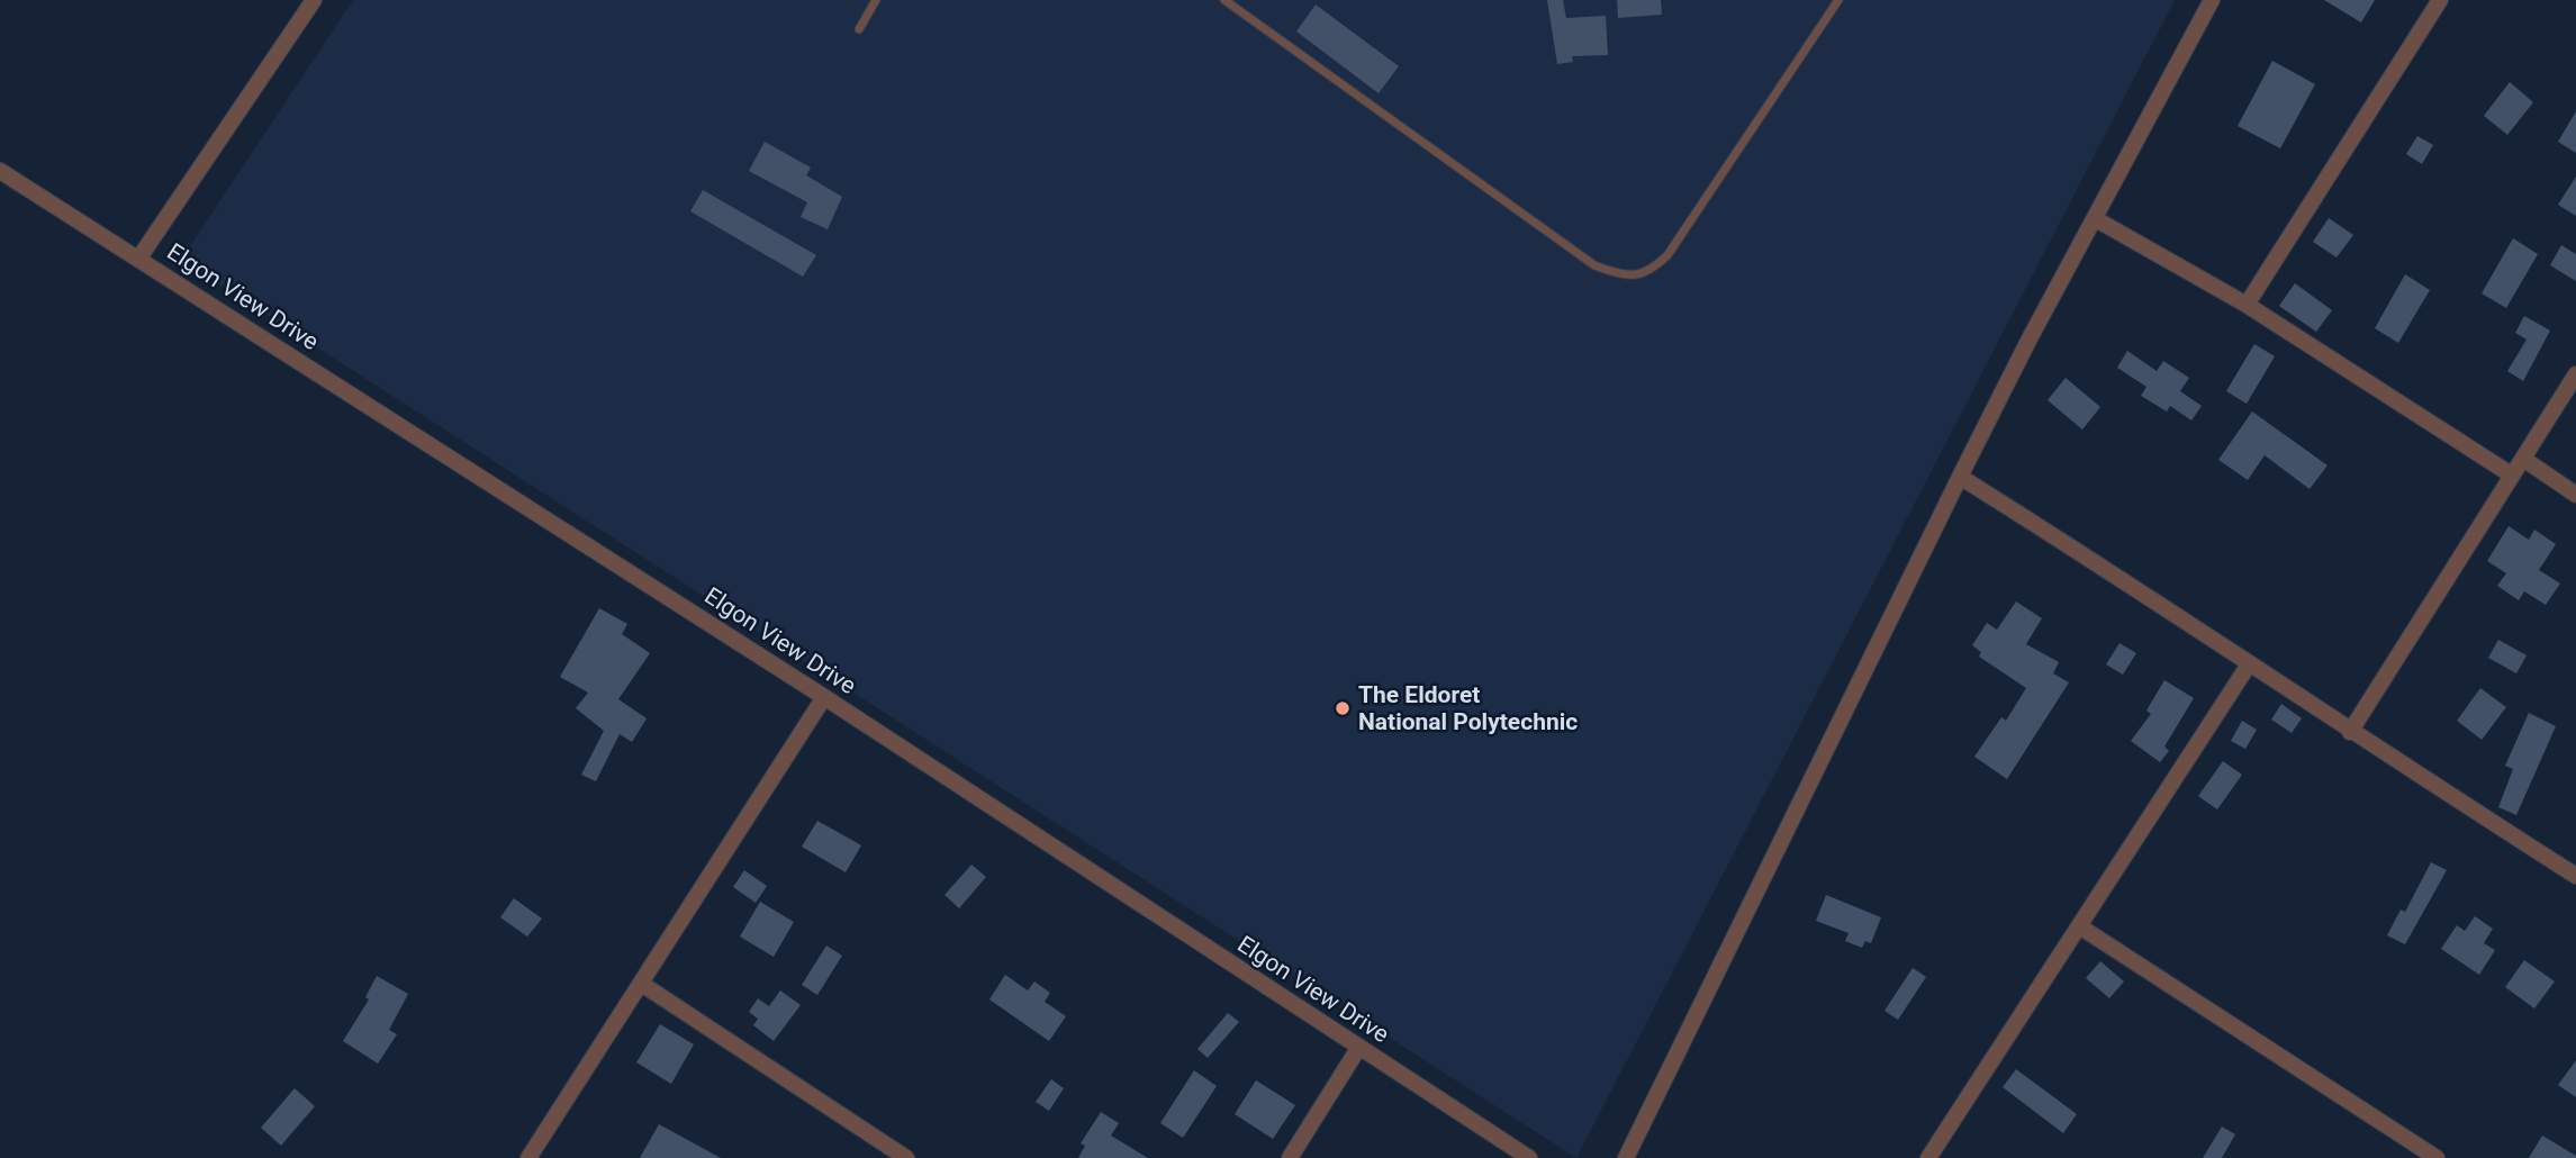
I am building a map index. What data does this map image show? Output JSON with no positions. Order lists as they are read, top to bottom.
{
  "streets": {
    "street": ["Elgon View Drive"]
  },
  "places": ["The Eldoret National Polytechnic"]
}
